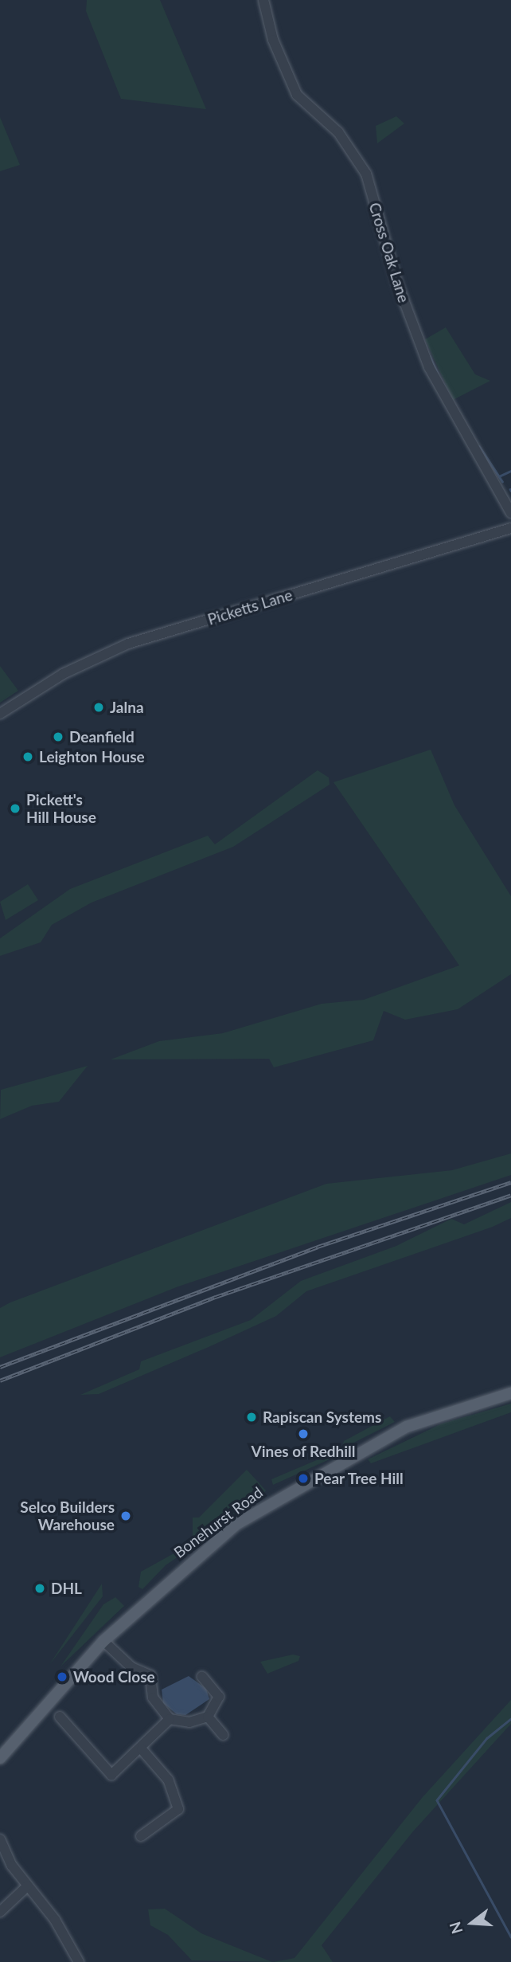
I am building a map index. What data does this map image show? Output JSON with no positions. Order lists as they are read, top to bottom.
{
  "streets": {
    "main road": ["Bonehurst Road"],
    "street": ["Cross Oak Lane", "Picketts Lane"]
  },
  "places": [
    "Jalna",
    "Deanfield",
    "Leighton House",
    "Pickett's Hill House",
    "Rapiscan Systems",
    "Vines of Redhill",
    "Pear Tree Hill",
    "Selco Builders Warehouse",
    "DHL",
    "Wood Close"
  ],
  "north": "left"
}
